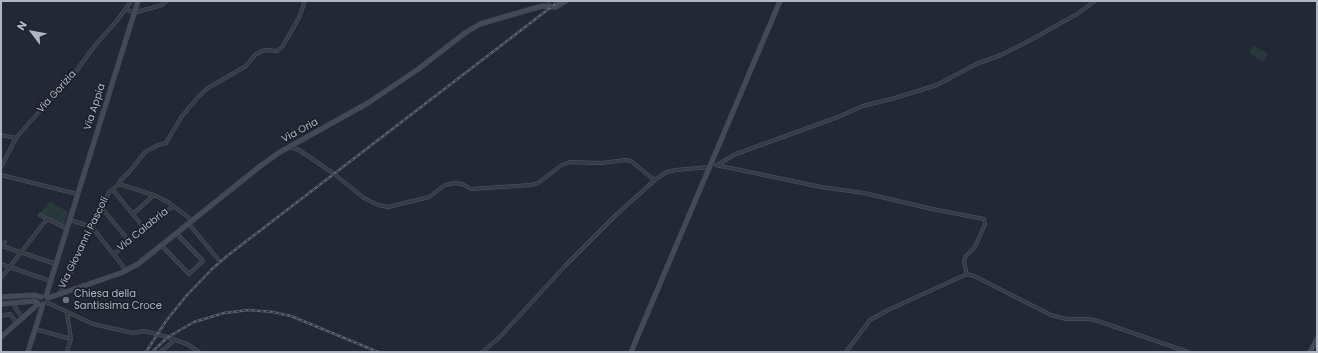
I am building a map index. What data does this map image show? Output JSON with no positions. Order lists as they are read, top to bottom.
{
  "streets": {
    "main road": ["Via Appia", "Via Oria"],
    "street": ["Via Gorizia", "Via Calabria", "Via Giovanni Pascoli"]
  },
  "crossings": [
    ["Via Appia", "Via Oria"],
    ["Via Oria", "Via Giovanni Pascoli"]
  ],
  "places": ["Chiesa della Santissima Croce"],
  "north": "top left"
}
